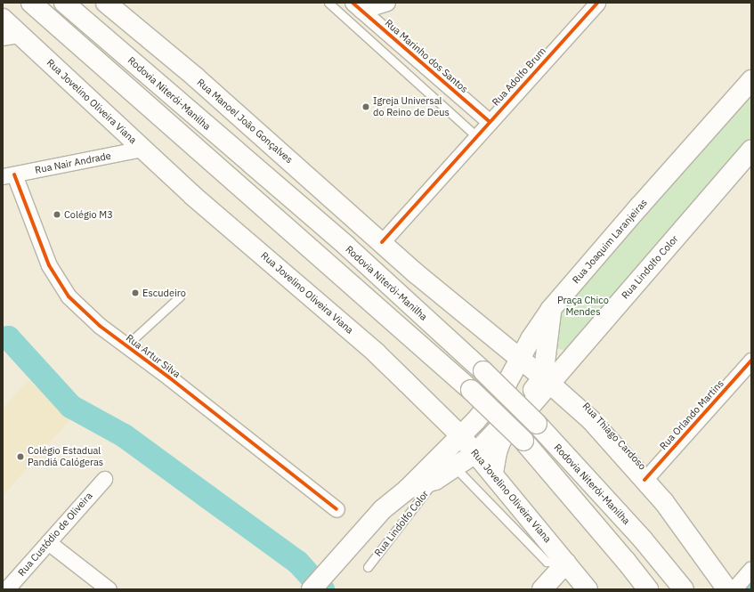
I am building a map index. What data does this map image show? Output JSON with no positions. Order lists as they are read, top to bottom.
{
  "streets": {
    "main road": [
      "Rodovia Niterói-Manilha",
      "Rua Jovelino Oliveira Viana",
      "Rua Manoel João Gonçalves",
      "Rua Joaquim Laranjeiras",
      "Rua Lindolfo Color",
      "Rua Thiago Cardoso"
    ],
    "street": [
      "Rua Marinho dos Santos",
      "Rua Adolfo Brum",
      "Rua Nair Andrade",
      "Rua Artur Silva",
      "Rua Orlando Martins",
      "Rua Custódio de Oliveira"
    ]
  },
  "crossings": [
    ["Rua Marinho dos Santos", "Rua Adolfo Brum"],
    ["Rua Adolfo Brum", "Rua Manoel João Gonçalves"],
    ["Rua Adolfo Brum", "Rua Thiago Cardoso"],
    ["Rua Jovelino Oliveira Viana", "Rua Nair Andrade"],
    ["Rua Jovelino Oliveira Viana", "Rua Joaquim Laranjeiras"],
    ["Rua Jovelino Oliveira Viana", "Rua Lindolfo Color"],
    ["Rua Manoel João Gonçalves", "Rua Thiago Cardoso"],
    ["Rua Nair Andrade", "Rua Artur Silva"],
    ["Rua Joaquim Laranjeiras", "Rua Lindolfo Color"],
    ["Rua Joaquim Laranjeiras", "Rua Thiago Cardoso"],
    ["Rua Lindolfo Color", "Rua Thiago Cardoso"],
    ["Rua Orlando Martins", "Rua Thiago Cardoso"]
  ],
  "parks": ["Praça Chico Mendes"],
  "places": [
    "Igreja Universal do Reino de Deus",
    "Colégio M3",
    "Escudeiro",
    "Colégio Estadual Pandiá Calógeras"
  ]
}
